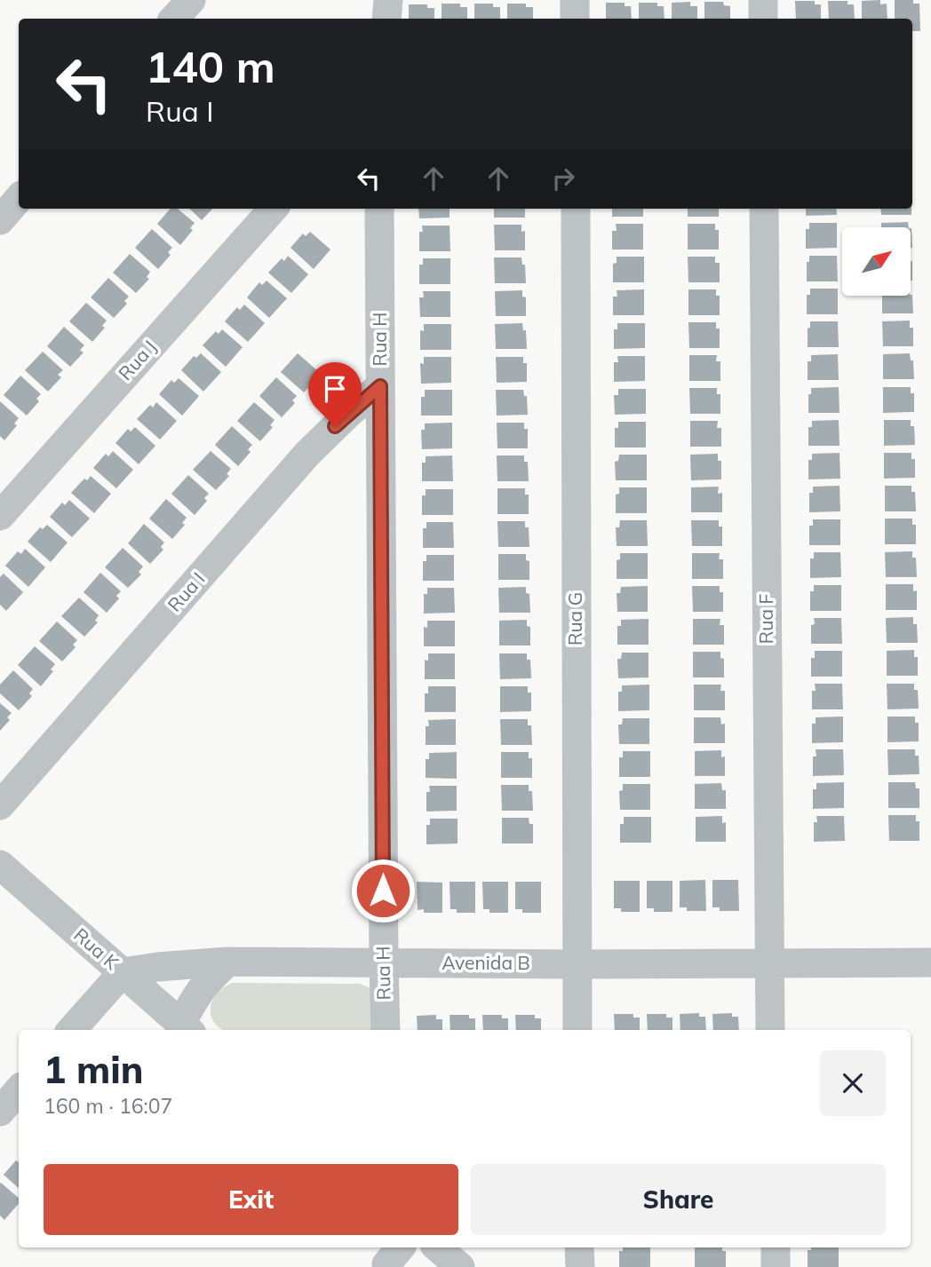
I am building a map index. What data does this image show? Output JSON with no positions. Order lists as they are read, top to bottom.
{
  "streets": {
    "street": [
      "Rua H",
      "Rua J",
      "Rua I",
      "Rua G",
      "Rua F",
      "Rua K",
      "Avenida B"
    ]
  },
  "crossings": [
    ["Rua H", "Rua I"],
    ["Rua H", "Avenida B"],
    ["Rua G", "Avenida B"],
    ["Rua F", "Avenida B"],
    ["Rua K", "Avenida B"]
  ],
  "north": "top right",
  "page": {
    "turn": ["140 m", "Rua I"],
    "heading": ["1 min", "160 m · 16:07"],
    "buttons": ["Exit", "Share"]
  }
}
